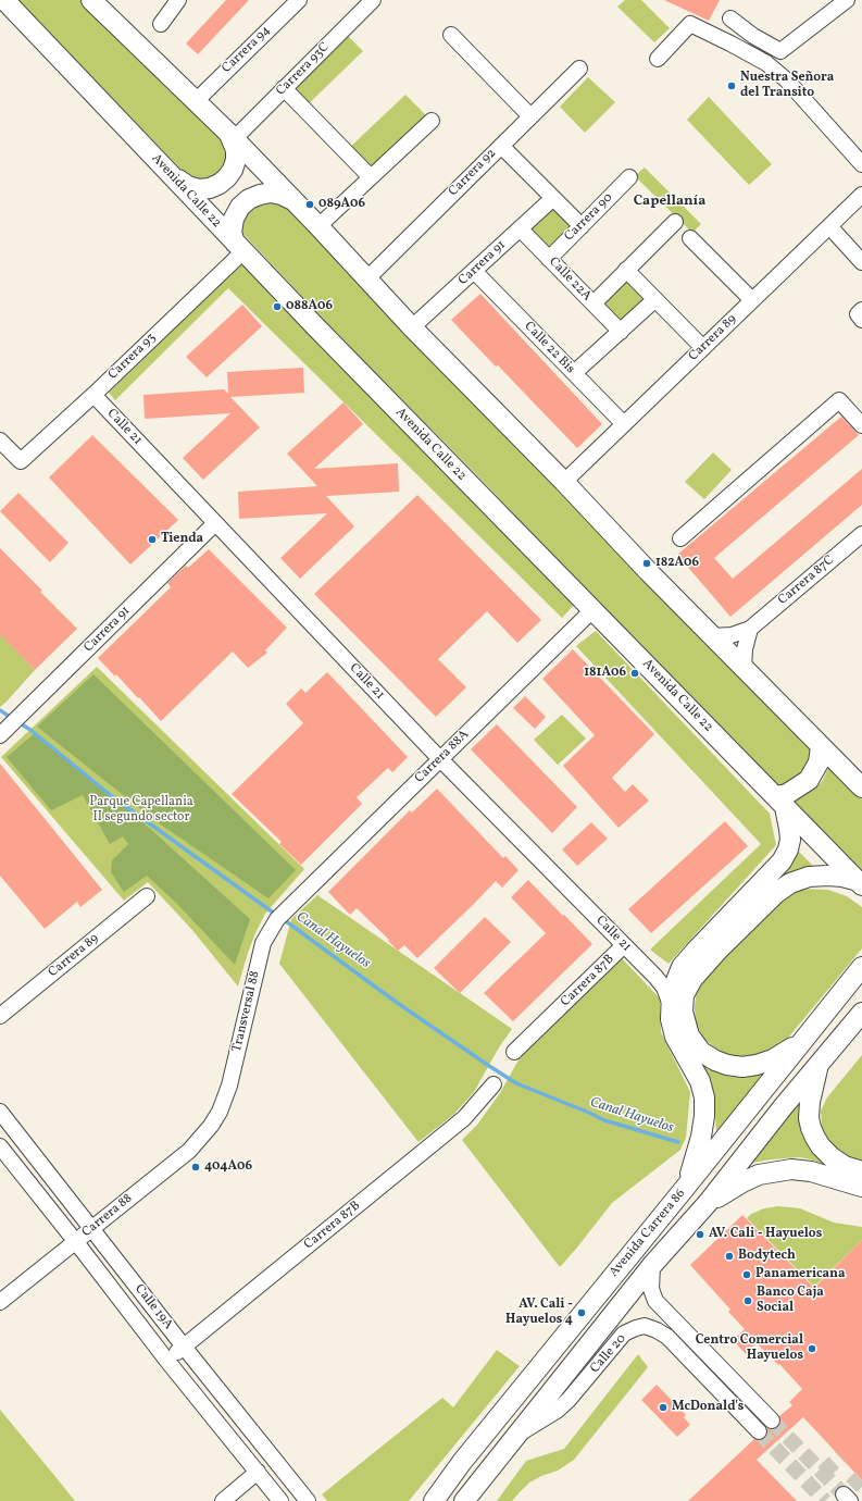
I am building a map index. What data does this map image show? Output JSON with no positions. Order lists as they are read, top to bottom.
{
  "streets": {
    "main road": ["Avenida Calle 22", "Avenida Carrera 86"],
    "street": [
      "Carrera 94",
      "Carrera 93C",
      "Carrera 92",
      "Carrera 90",
      "Carrera 91",
      "Calle 22A",
      "Carrera 89",
      "Calle 22 Bis",
      "Carrera 93",
      "Calle 21",
      "Carrera 87C",
      "Carrera 88A",
      "Carrera 87B",
      "Transversal 88",
      "Carrera 88",
      "Calle 19A",
      "Calle 20"
    ]
  },
  "crossings": [
    ["Avenida Calle 22", "Carrera 93"],
    ["Avenida Calle 22", "Carrera 88A"],
    ["Carrera 90", "Calle 22A"],
    ["Carrera 91", "Calle 22A"],
    ["Carrera 91", "Calle 22 Bis"],
    ["Carrera 91", "Calle 21"],
    ["Carrera 89", "Calle 22 Bis"],
    ["Carrera 93", "Calle 21"],
    ["Calle 21", "Carrera 88A"],
    ["Calle 21", "Carrera 87B"],
    ["Carrera 88A", "Transversal 88"],
    ["Carrera 87B", "Calle 19A"],
    ["Transversal 88", "Carrera 88"],
    ["Carrera 88", "Calle 19A"],
    ["Avenida Carrera 86", "Calle 20"]
  ],
  "districts": ["Capellanía"],
  "water": ["Canal Hayuelos"],
  "parks": ["Parque Capellania II segundo sector"],
  "places": [
    "Nuestra Señora del Transito",
    "089A06",
    "088A06",
    "Tienda",
    "182A06",
    "181A06",
    "404A06",
    "AV. Cali - Hayuelos",
    "Bodytech",
    "Panamericana",
    "Banco Caja Social",
    "AV. Cali - Hayuelos 4",
    "Centro Comercial Hayuelos",
    "McDonald's"
  ]
}
